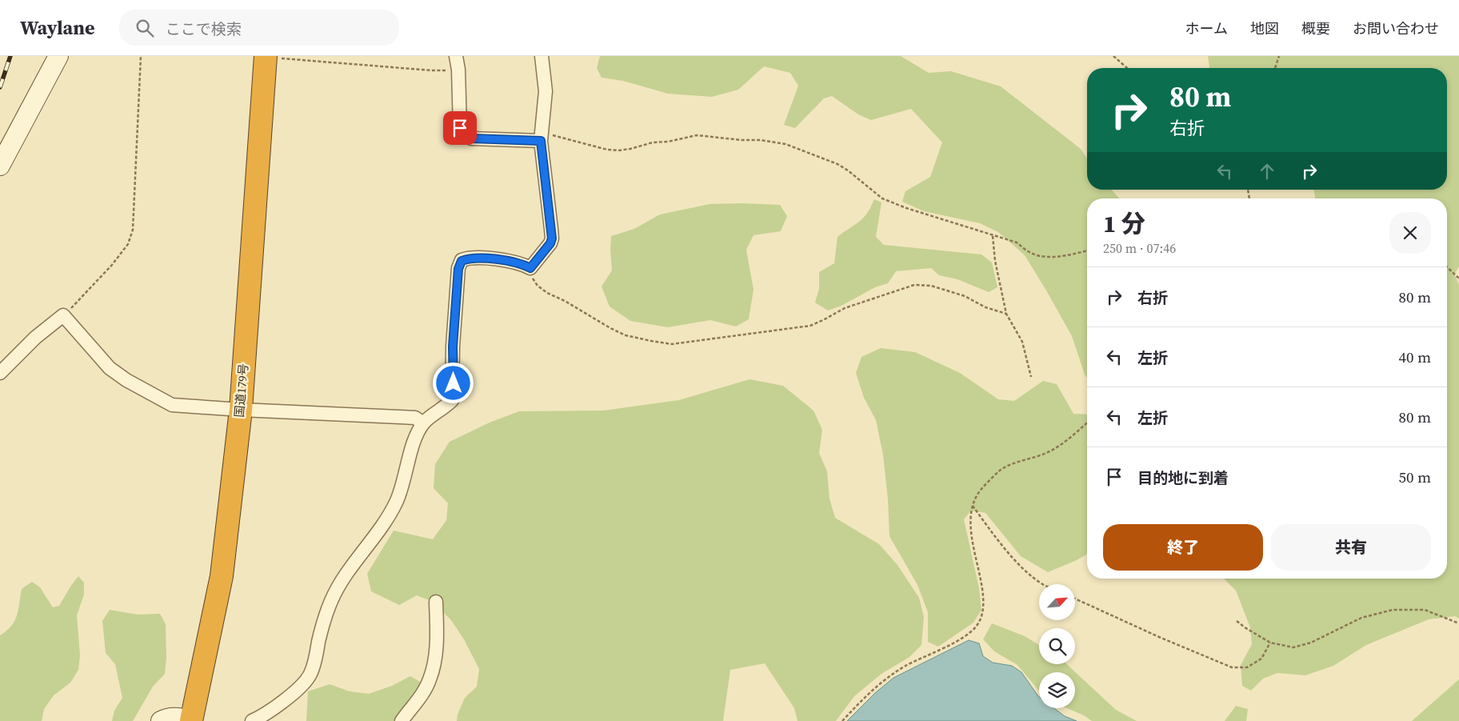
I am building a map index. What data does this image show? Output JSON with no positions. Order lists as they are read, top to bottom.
{
  "streets": {
    "highway": ["国道179号"]
  },
  "north": "top right",
  "page": {
    "header": "Waylane",
    "search": "ここで検索",
    "nav": [
      "ホーム",
      "地図",
      "概要",
      "お問い合わせ"
    ],
    "turn": ["80 m", "右折"],
    "heading": ["1 分", "250 m · 07:46"],
    "list": [
      {
        "name": "右折",
        "value": "80 m"
      },
      {
        "name": "左折",
        "value": "40 m"
      },
      {
        "name": "左折",
        "value": "80 m"
      },
      {
        "name": "目的地に到着",
        "value": "50 m"
      }
    ],
    "buttons": ["終了", "共有"]
  }
}
